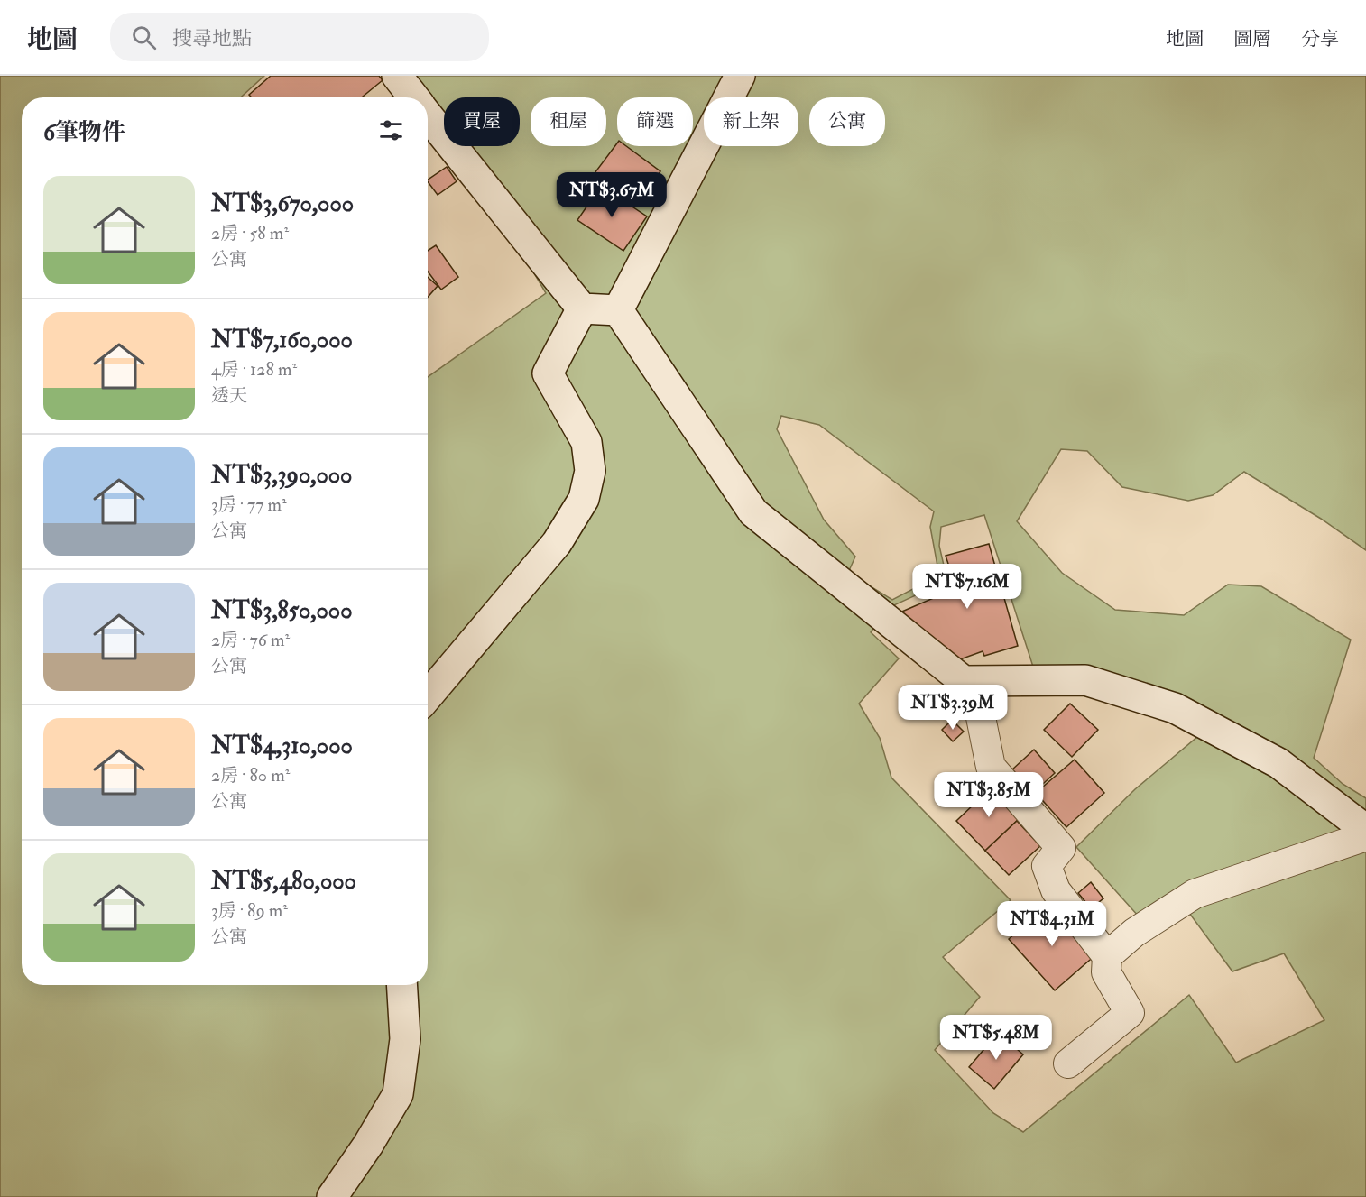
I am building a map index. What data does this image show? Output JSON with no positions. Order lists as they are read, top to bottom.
{
  "page": {
    "header": "地圖",
    "search": "搜尋地點",
    "nav": ["地圖", "圖層", "分享"],
    "chip": [
      "買屋",
      "租屋",
      "篩選",
      "新上架",
      "公寓"
    ],
    "heading": "6筆物件",
    "list": [
      {
        "name": "NT$3,670,000",
        "note": "2房 · 58 m² · 公寓"
      },
      {
        "name": "NT$7,160,000",
        "note": "4房 · 128 m² · 透天"
      },
      {
        "name": "NT$3,390,000",
        "note": "3房 · 77 m² · 公寓"
      },
      {
        "name": "NT$3,850,000",
        "note": "2房 · 76 m² · 公寓"
      },
      {
        "name": "NT$4,310,000",
        "note": "2房 · 80 m² · 公寓"
      },
      {
        "name": "NT$5,480,000",
        "note": "3房 · 89 m² · 公寓"
      }
    ],
    "price": [
      "NT$3.67M",
      "NT$7.16M",
      "NT$3.39M",
      "NT$3.85M",
      "NT$4.31M",
      "NT$5.48M"
    ]
  }
}
